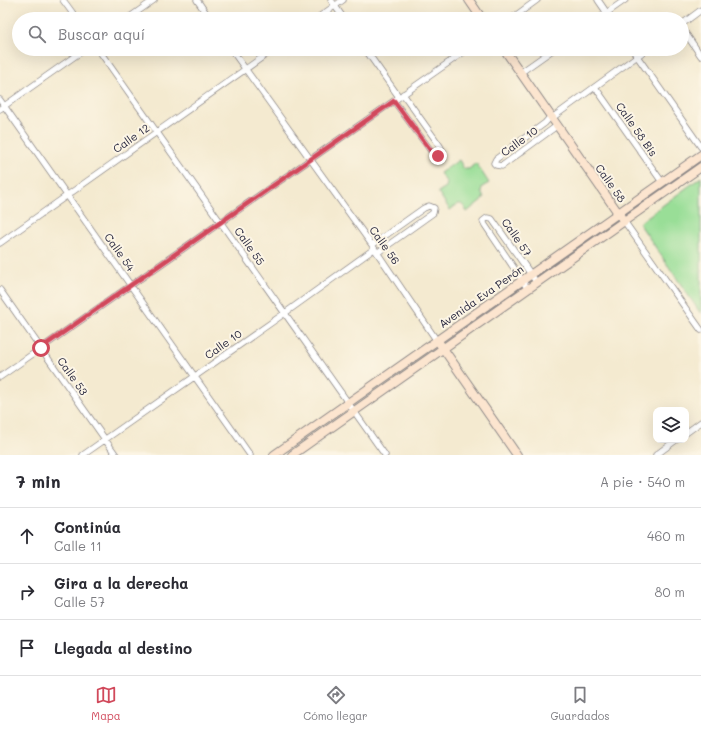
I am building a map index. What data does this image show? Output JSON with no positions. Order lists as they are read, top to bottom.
{
  "streets": {
    "main road": ["Calle 58", "Calle 56", "Avenida Eva Perón"],
    "street": [
      "Calle 58 Bis",
      "Calle 12",
      "Calle 10",
      "Calle 57",
      "Calle 55",
      "Calle 54",
      "Calle 53"
    ]
  },
  "crossings": [
    ["Calle 58 Bis", "Calle 10"],
    ["Calle 58 Bis", "Avenida Eva Perón"],
    ["Calle 12", "Calle 56"],
    ["Calle 12", "Calle 55"],
    ["Calle 12", "Calle 54"],
    ["Calle 10", "Calle 58"],
    ["Calle 10", "Calle 56"],
    ["Calle 10", "Calle 55"],
    ["Calle 10", "Calle 54"],
    ["Calle 10", "Calle 53"],
    ["Calle 58", "Avenida Eva Perón"],
    ["Calle 57", "Avenida Eva Perón"],
    ["Calle 56", "Avenida Eva Perón"],
    ["Calle 55", "Avenida Eva Perón"]
  ],
  "page": {
    "search": "Buscar aquí",
    "heading": ["7 min", "A pie · 540 m"],
    "list": [
      ["Continúa", "Calle 11", "460 m"],
      ["Gira a la derecha", "Calle 57", "80 m"],
      "Llegada al destino"
    ],
    "nav": ["Mapa", "Cómo llegar", "Guardados"]
  }
}
